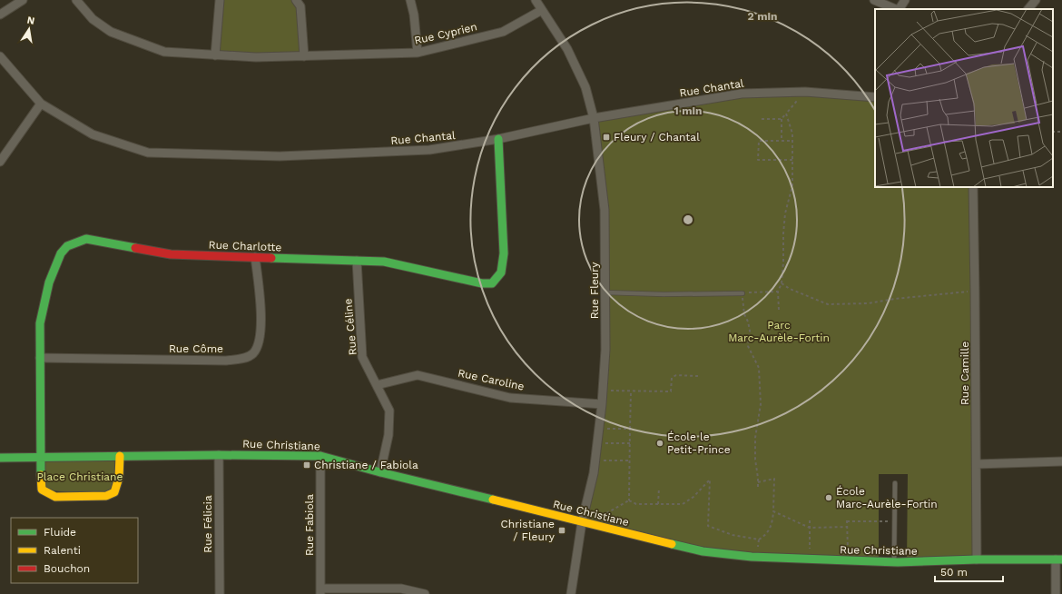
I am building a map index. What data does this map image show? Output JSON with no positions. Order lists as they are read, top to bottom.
{
  "streets": {
    "street": [
      "Rue Cyprien",
      "Rue Chantal",
      "Rue Charlotte",
      "Rue Fleury",
      "Rue Céline",
      "Rue Côme",
      "Rue Camille",
      "Rue Caroline",
      "Rue Christiane",
      "Rue Félicia",
      "Rue Fabiola"
    ]
  },
  "crossings": [
    ["Rue Cyprien", "Rue Fleury"],
    ["Rue Chantal", "Rue Charlotte"],
    ["Rue Chantal", "Rue Fleury"],
    ["Rue Charlotte", "Rue Céline"],
    ["Rue Charlotte", "Rue Côme"],
    ["Rue Charlotte", "Rue Christiane"],
    ["Rue Fleury", "Rue Caroline"],
    ["Rue Fleury", "Rue Christiane"],
    ["Rue Céline", "Rue Caroline"],
    ["Rue Céline", "Rue Christiane"],
    ["Rue Camille", "Rue Christiane"],
    ["Rue Christiane", "Rue Félicia"],
    ["Rue Christiane", "Rue Fabiola"]
  ],
  "parks": ["Parc Marc-Aurèle-Fortin", "Place Christiane"],
  "places": {
    "transit": ["Fleury / Chantal", "Christiane / Fabiola", "Christiane / Fleury"],
    "other": ["École le Petit-Prince", "École Marc-Aurèle-Fortin"]
  },
  "legend": ["Fluide", "Ralenti", "Bouchon"],
  "scale_bar": "50 m",
  "north": "top",
  "rings": ["2 min", "1 min"]
}
